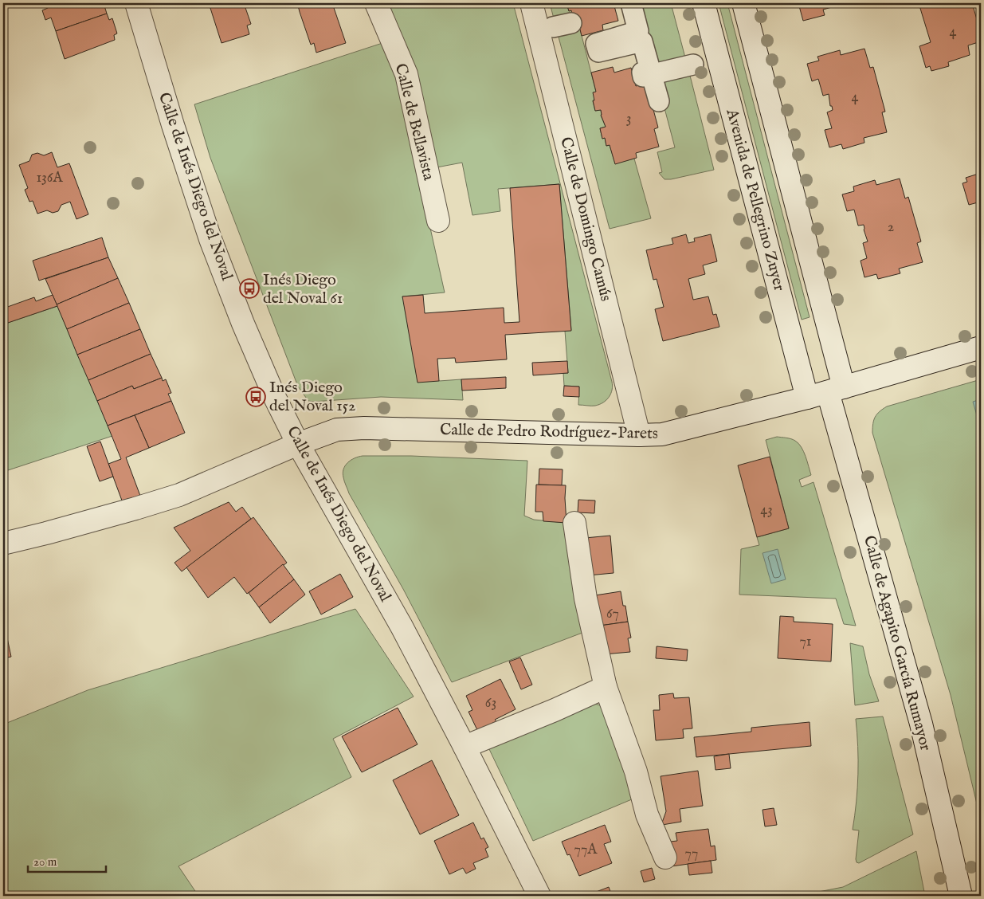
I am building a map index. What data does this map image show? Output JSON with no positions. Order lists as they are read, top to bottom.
{
  "streets": {
    "street": [
      "Calle de Bellavista",
      "Calle de Inés Diego del Noval",
      "Avenida de Pellegrino Zuyer",
      "Calle de Domingo Camús",
      "Calle de Pedro Rodríguez-Parets",
      "Calle de Agapito García Rumayor"
    ]
  },
  "crossings": [
    ["Calle de Inés Diego del Noval", "Calle de Pedro Rodríguez-Parets"],
    ["Avenida de Pellegrino Zuyer", "Calle de Pedro Rodríguez-Parets"],
    ["Avenida de Pellegrino Zuyer", "Calle de Agapito García Rumayor"],
    ["Calle de Domingo Camús", "Calle de Pedro Rodríguez-Parets"],
    ["Calle de Pedro Rodríguez-Parets", "Calle de Agapito García Rumayor"]
  ],
  "places": {
    "bus stop": ["Inés Diego del Noval 61", "Inés Diego del Noval 152"]
  },
  "house_numbers": [
    "4",
    "4",
    "3",
    "136A",
    "2",
    "43",
    "67",
    "71",
    "63",
    "77A",
    "77"
  ],
  "scale_bar": "20 m"
}
